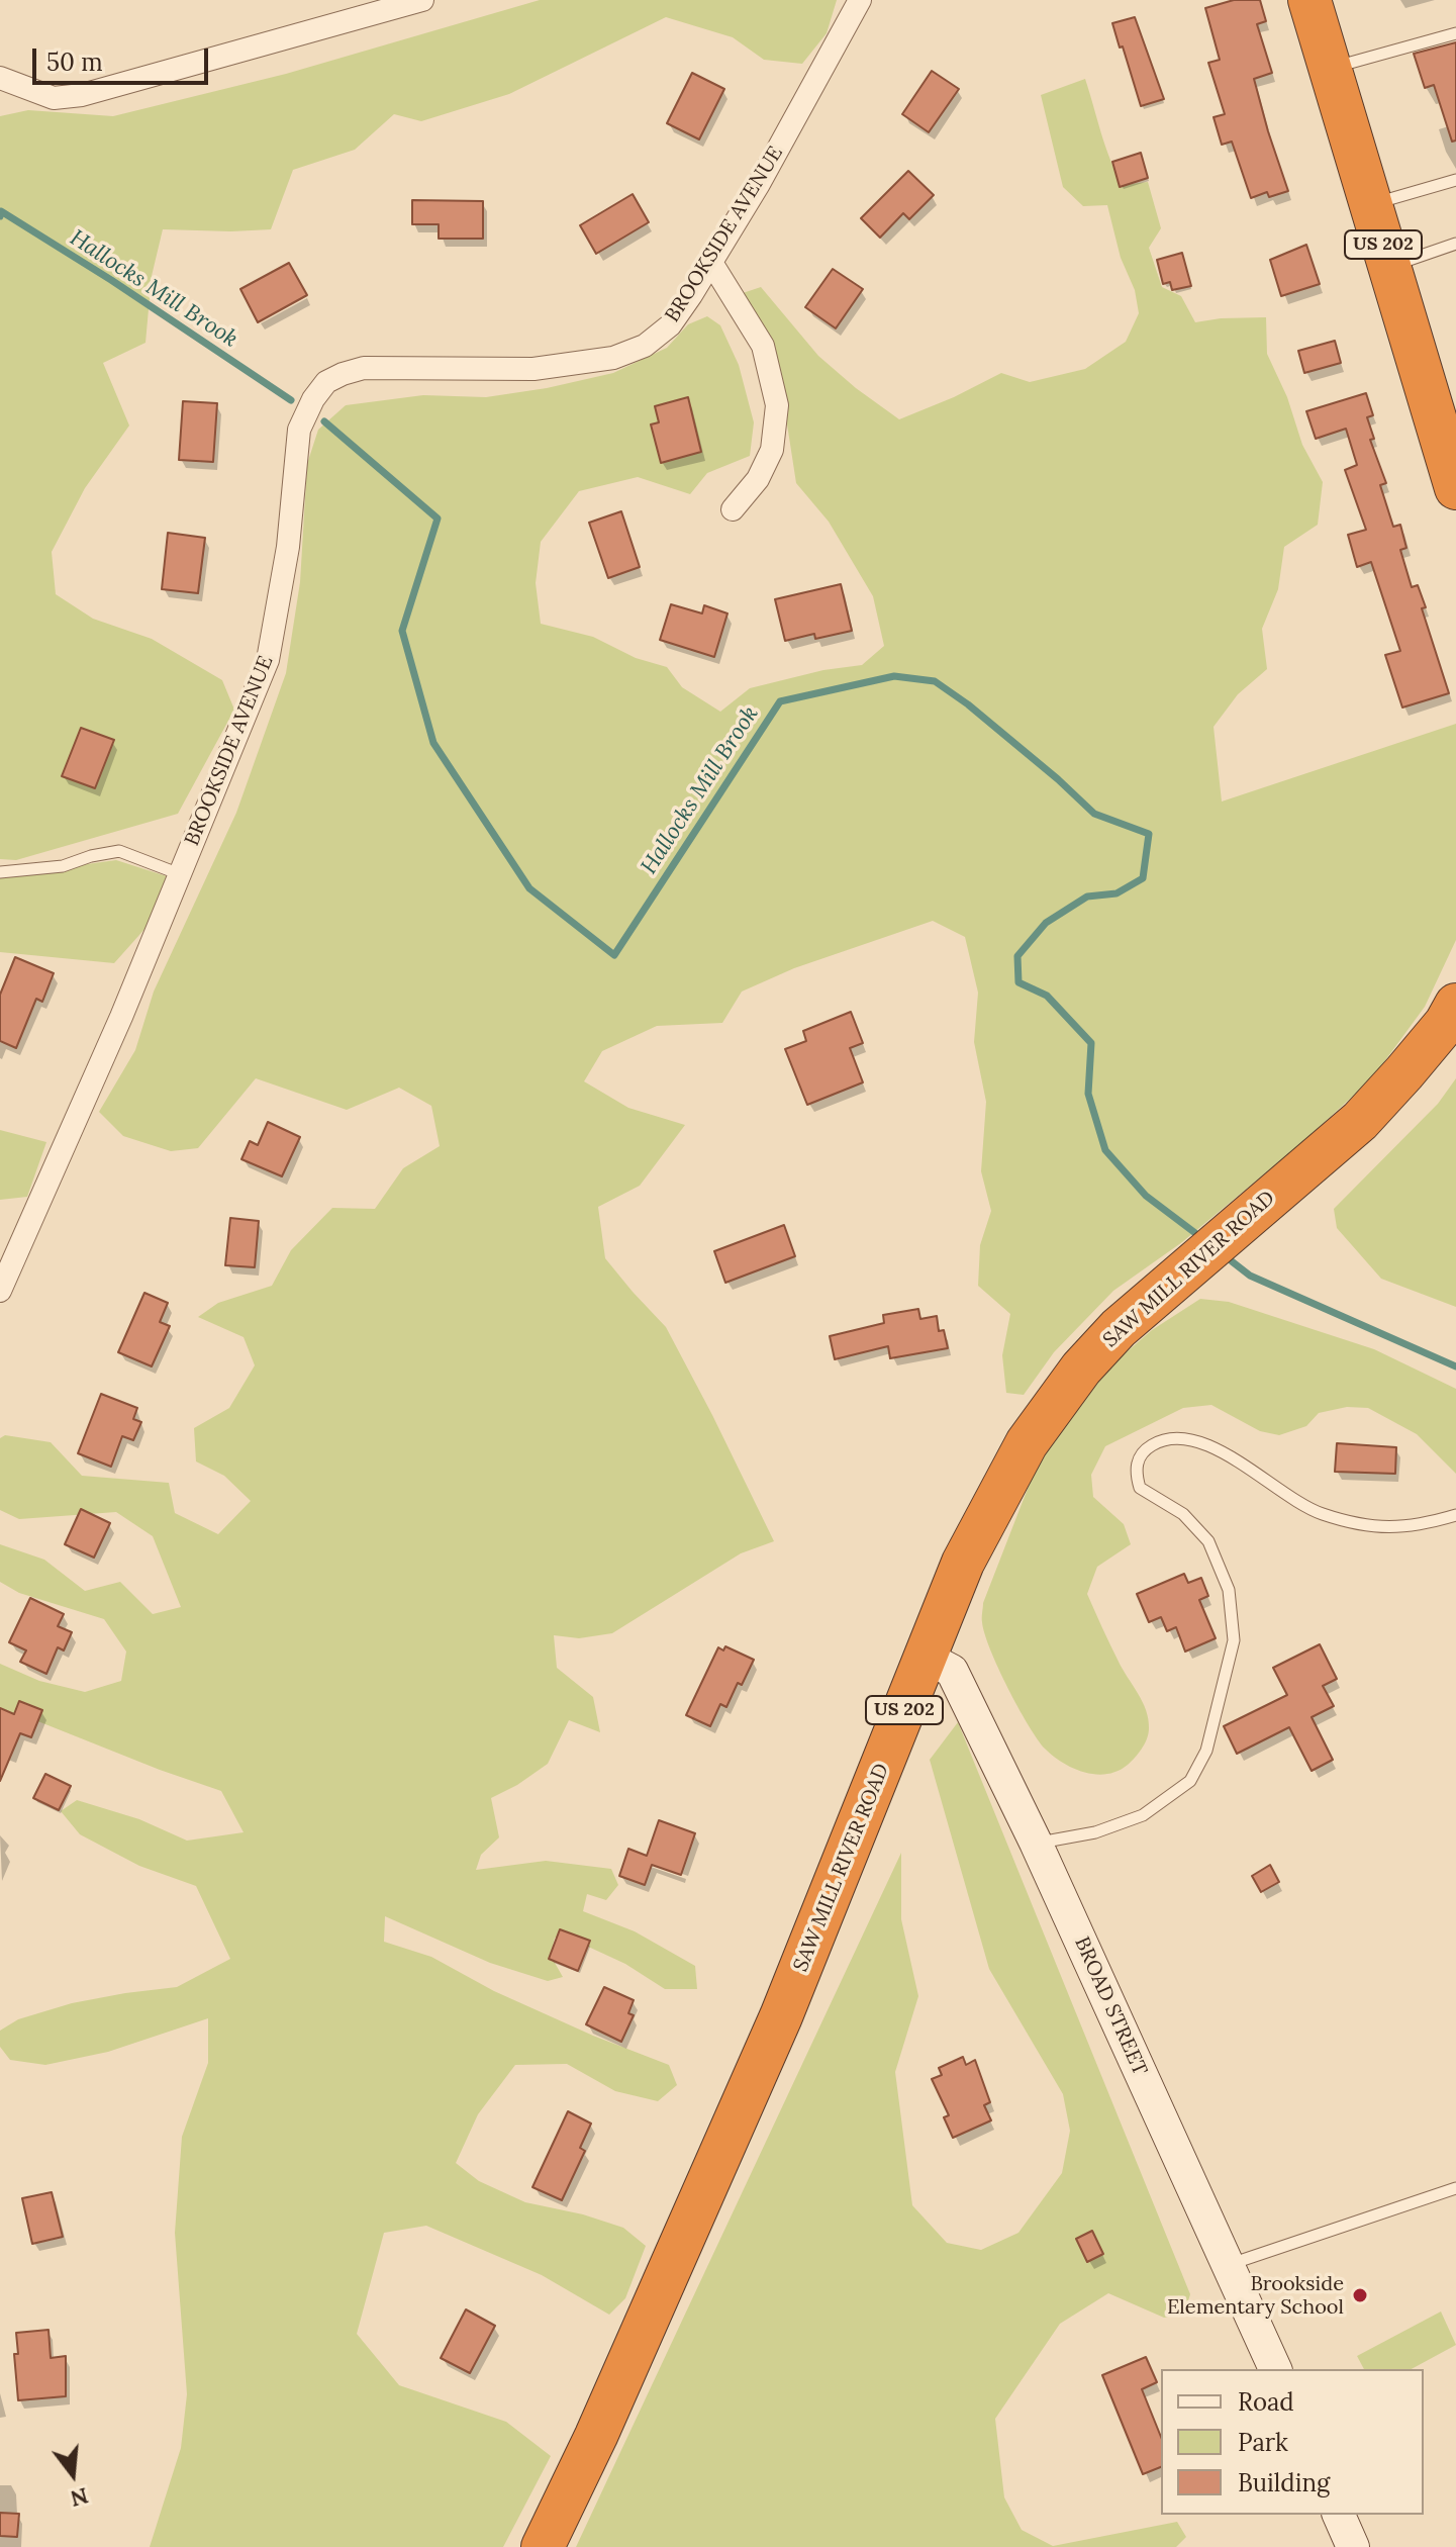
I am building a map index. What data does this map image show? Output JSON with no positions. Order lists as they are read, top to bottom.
{
  "streets": {
    "highway": ["US 202", "SAW MILL RIVER ROAD"],
    "street": ["BROOKSIDE AVENUE", "BROAD STREET"]
  },
  "crossings": [
    ["SAW MILL RIVER ROAD", "BROAD STREET"]
  ],
  "water": ["Hallocks Mill Brook"],
  "places": ["Brookside Elementary School"],
  "legend": ["Road", "Park", "Building"],
  "scale_bar": "50 m",
  "north": "bottom"
}
